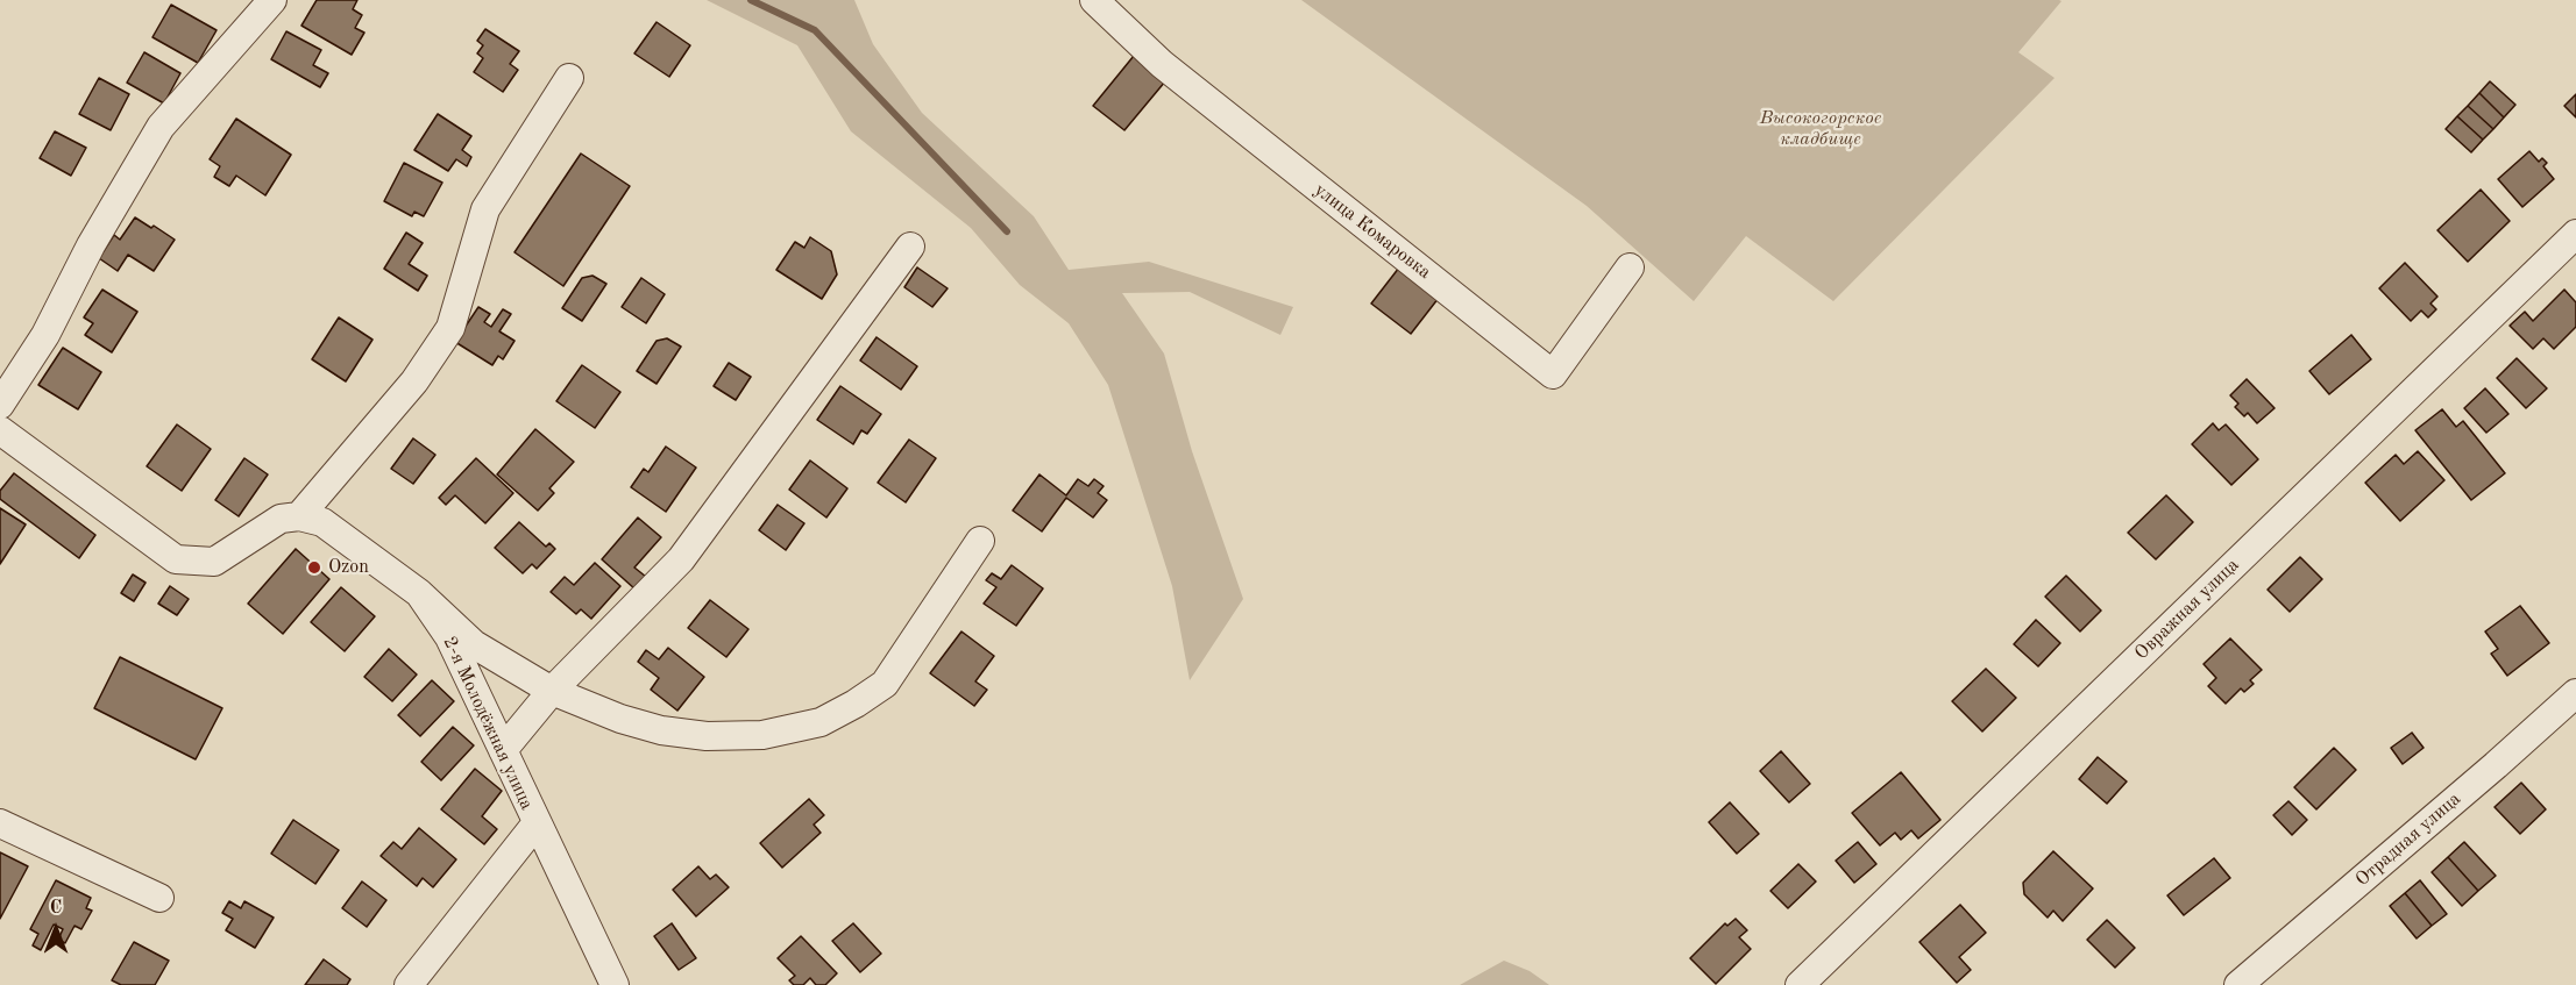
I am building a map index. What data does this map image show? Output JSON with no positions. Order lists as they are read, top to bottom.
{
  "streets": {
    "street": [
      "улица Комаровка",
      "Овражная улица",
      "2-я Молодёжная улица",
      "Отрадная улица"
    ]
  },
  "parks": ["Высокогорское кладбище"],
  "places": ["Ozon"],
  "north": "top"
}
